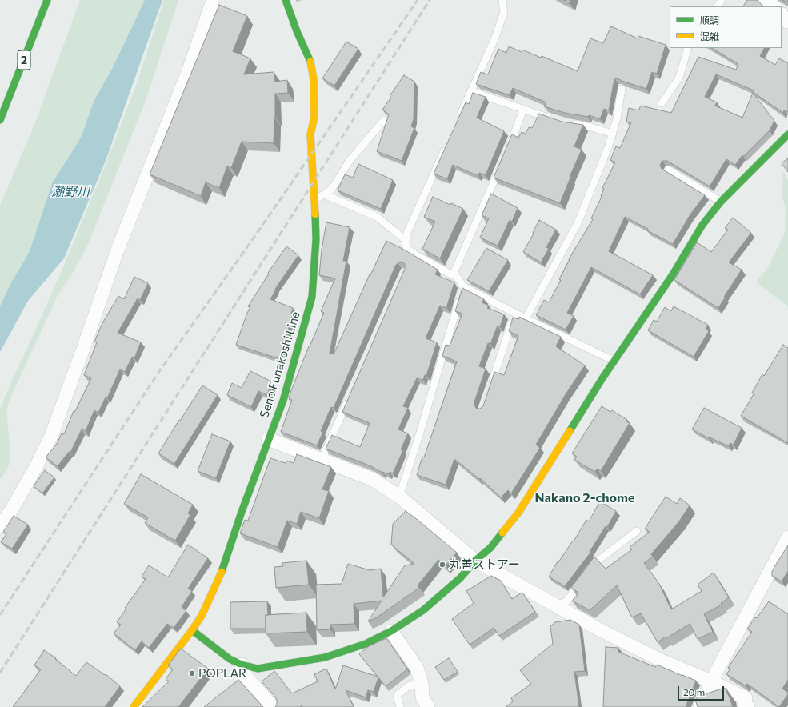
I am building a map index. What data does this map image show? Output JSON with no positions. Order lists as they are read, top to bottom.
{
  "streets": {
    "main road": ["2", "Seno Funakoshi Line"]
  },
  "districts": ["Nakano 2-chome"],
  "water": ["瀬野川"],
  "places": ["丸善ストアー", "POPLAR"],
  "legend": ["順調", "混雑"],
  "scale_bar": "20 m"
}
